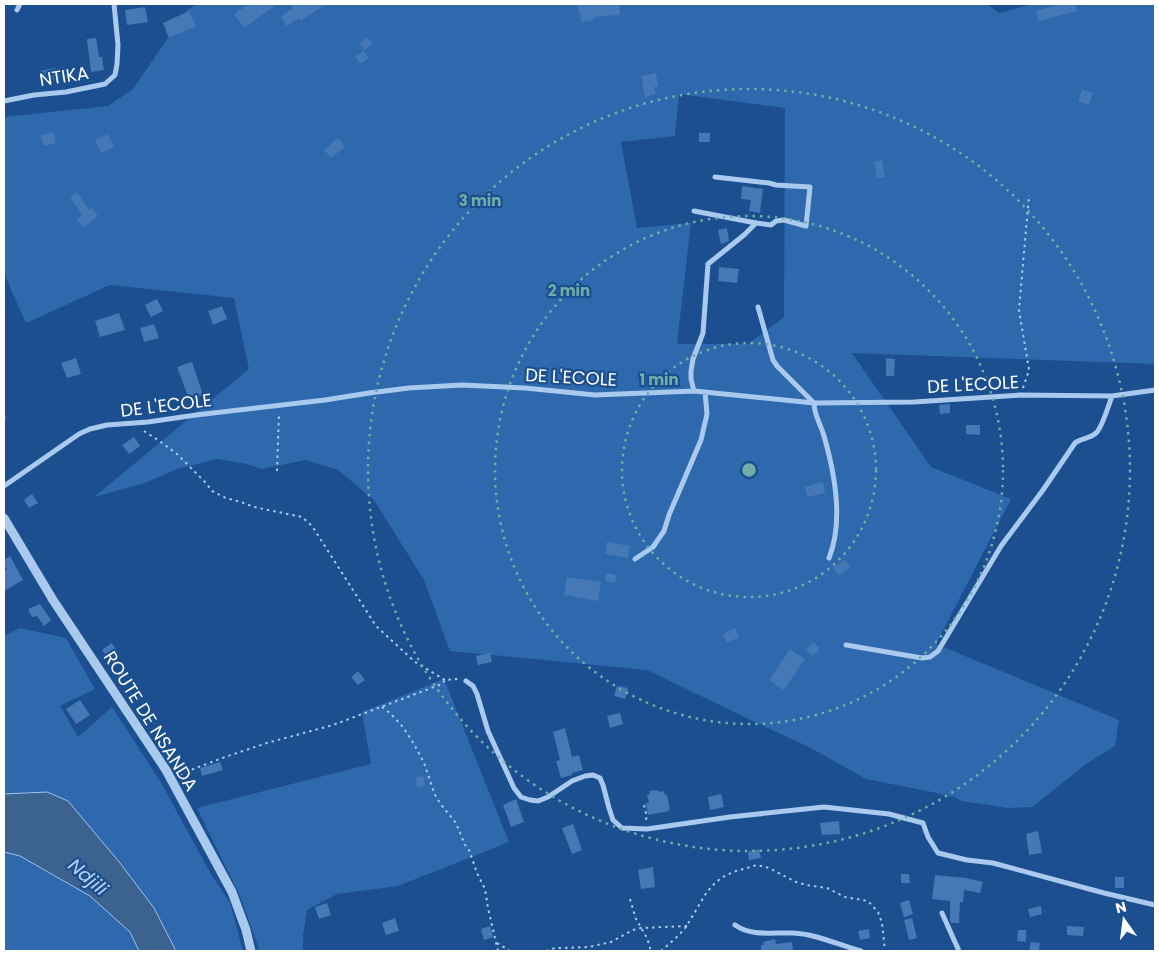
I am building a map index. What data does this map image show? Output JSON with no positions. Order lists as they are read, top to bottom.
{
  "streets": {
    "street": ["NTIKA", "DE L'ECOLE", "ROUTE DE NSANDA"]
  },
  "water": ["Ndjili"],
  "north": "top",
  "rings": ["3 min", "2 min", "1 min"]
}
